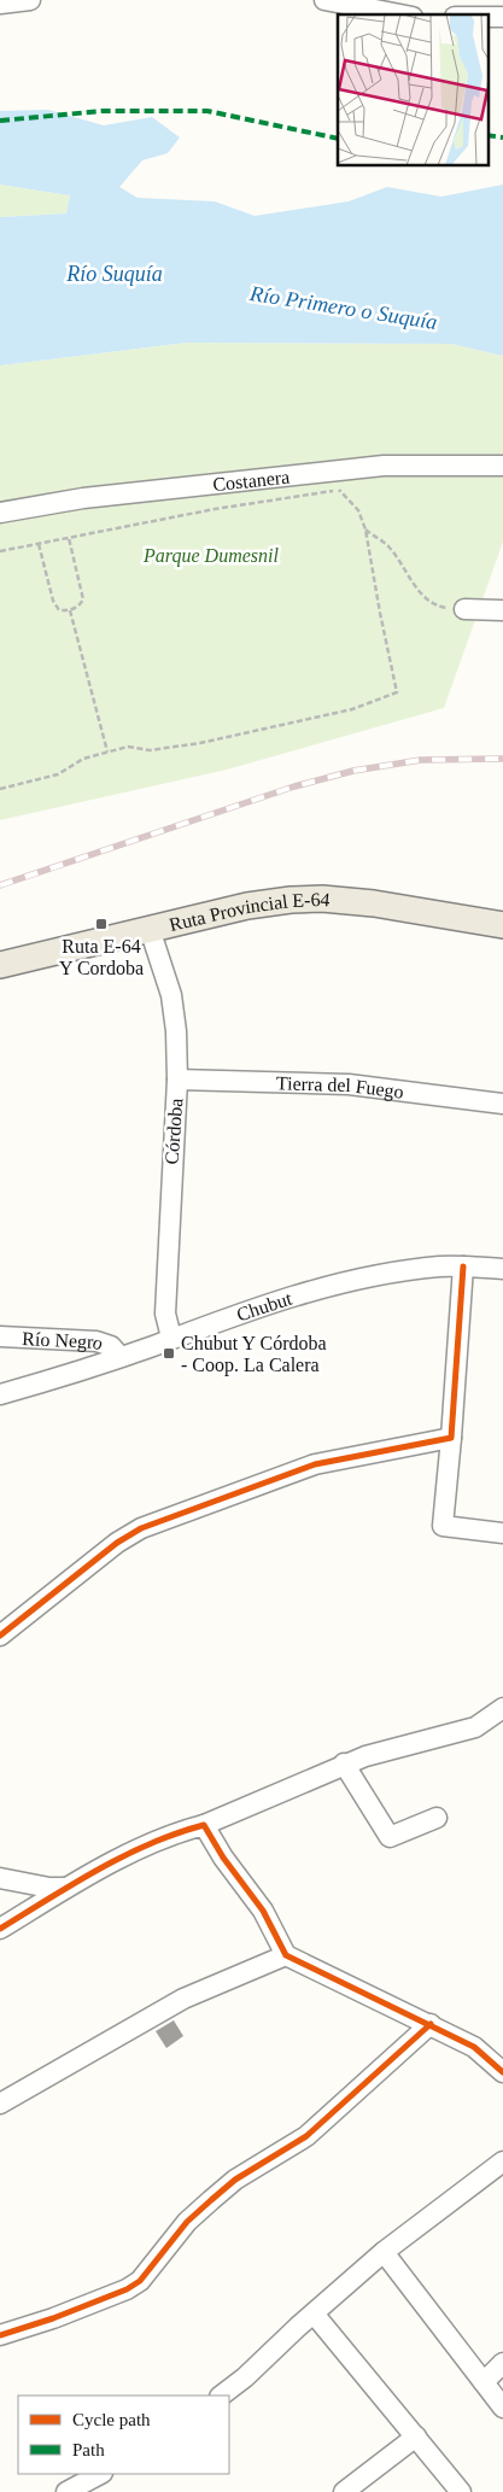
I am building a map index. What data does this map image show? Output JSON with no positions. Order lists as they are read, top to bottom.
{
  "streets": {
    "main road": ["Ruta Provincial E-64"],
    "street": [
      "Costanera",
      "Tierra del Fuego",
      "Córdoba",
      "Chubut",
      "Río Negro"
    ]
  },
  "crossings": [
    ["Ruta Provincial E-64", "Córdoba"],
    ["Tierra del Fuego", "Córdoba"],
    ["Córdoba", "Chubut"],
    ["Chubut", "Río Negro"]
  ],
  "water": ["Río Suquía", "Río Primero o Suquía"],
  "parks": ["Parque Dumesnil"],
  "places": {
    "transit": ["Ruta E-64 Y Cordoba", "Chubut Y Córdoba - Coop. La Calera"]
  },
  "legend": ["Cycle path", "Path"]
}
